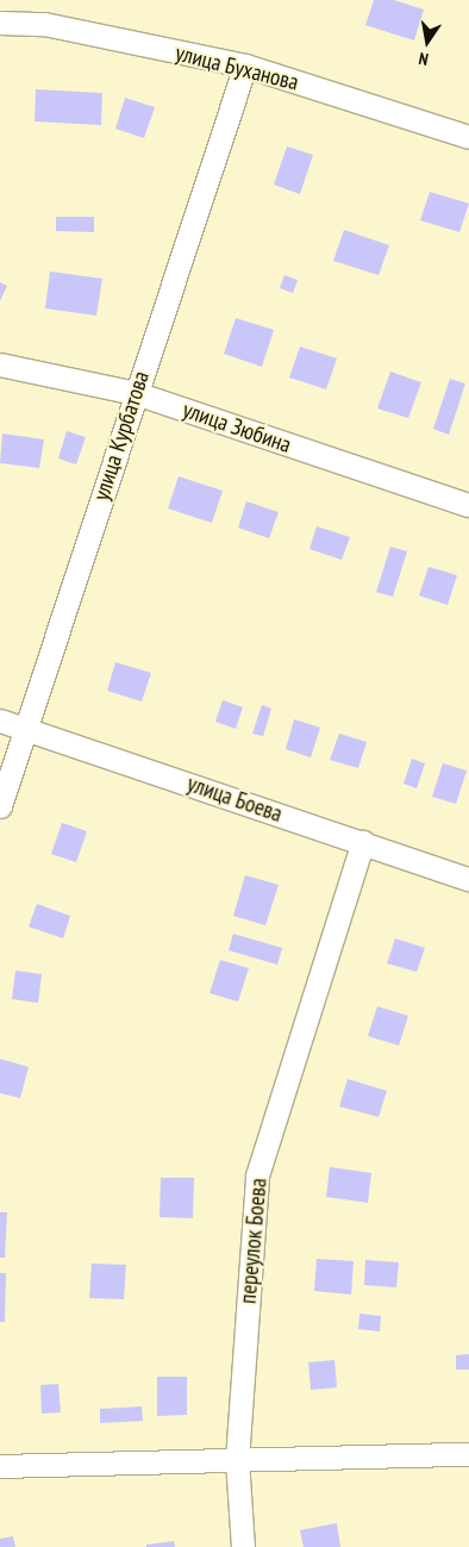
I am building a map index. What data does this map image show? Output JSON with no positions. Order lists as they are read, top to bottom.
{
  "streets": {
    "street": [
      "улица Буханова",
      "улица Зюбина",
      "улица Курбатова",
      "улица Боева",
      "переулок Боева"
    ]
  },
  "crossings": [
    ["улица Буханова", "улица Курбатова"],
    ["улица Зюбина", "улица Курбатова"],
    ["улица Курбатова", "улица Боева"],
    ["улица Боева", "переулок Боева"]
  ],
  "north": "bottom"
}
